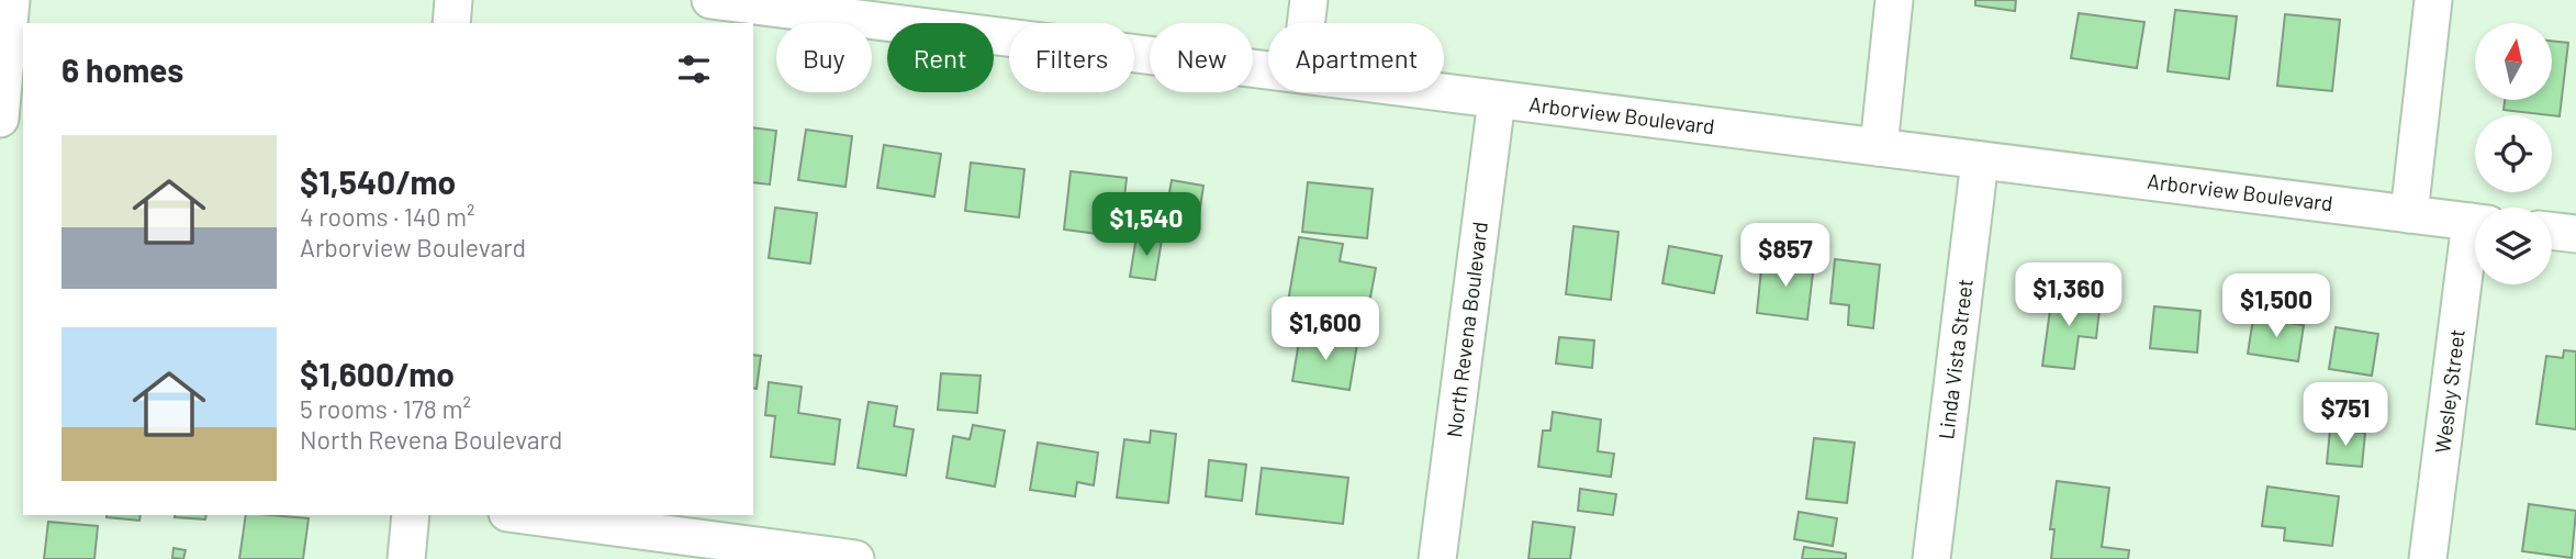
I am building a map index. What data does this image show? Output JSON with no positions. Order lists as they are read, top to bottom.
{
  "streets": {
    "street": [
      "Arborview Boulevard",
      "North Revena Boulevard",
      "Linda Vista Street",
      "Wesley Street"
    ]
  },
  "crossings": [
    ["Arborview Boulevard", "North Revena Boulevard"],
    ["Arborview Boulevard", "Linda Vista Street"]
  ],
  "north": "top",
  "page": {
    "chip": [
      "Buy",
      "Rent",
      "Filters",
      "New",
      "Apartment"
    ],
    "heading": "6 homes",
    "list": [
      {
        "name": "$1,540/mo",
        "note": "4 rooms · 140 m² · Arborview Boulevard"
      },
      {
        "name": "$1,600/mo",
        "note": "5 rooms · 178 m² · North Revena Boulevard"
      }
    ],
    "price": [
      "$1,540",
      "$857",
      "$1,360",
      "$1,500",
      "$1,600",
      "$751"
    ]
  }
}
